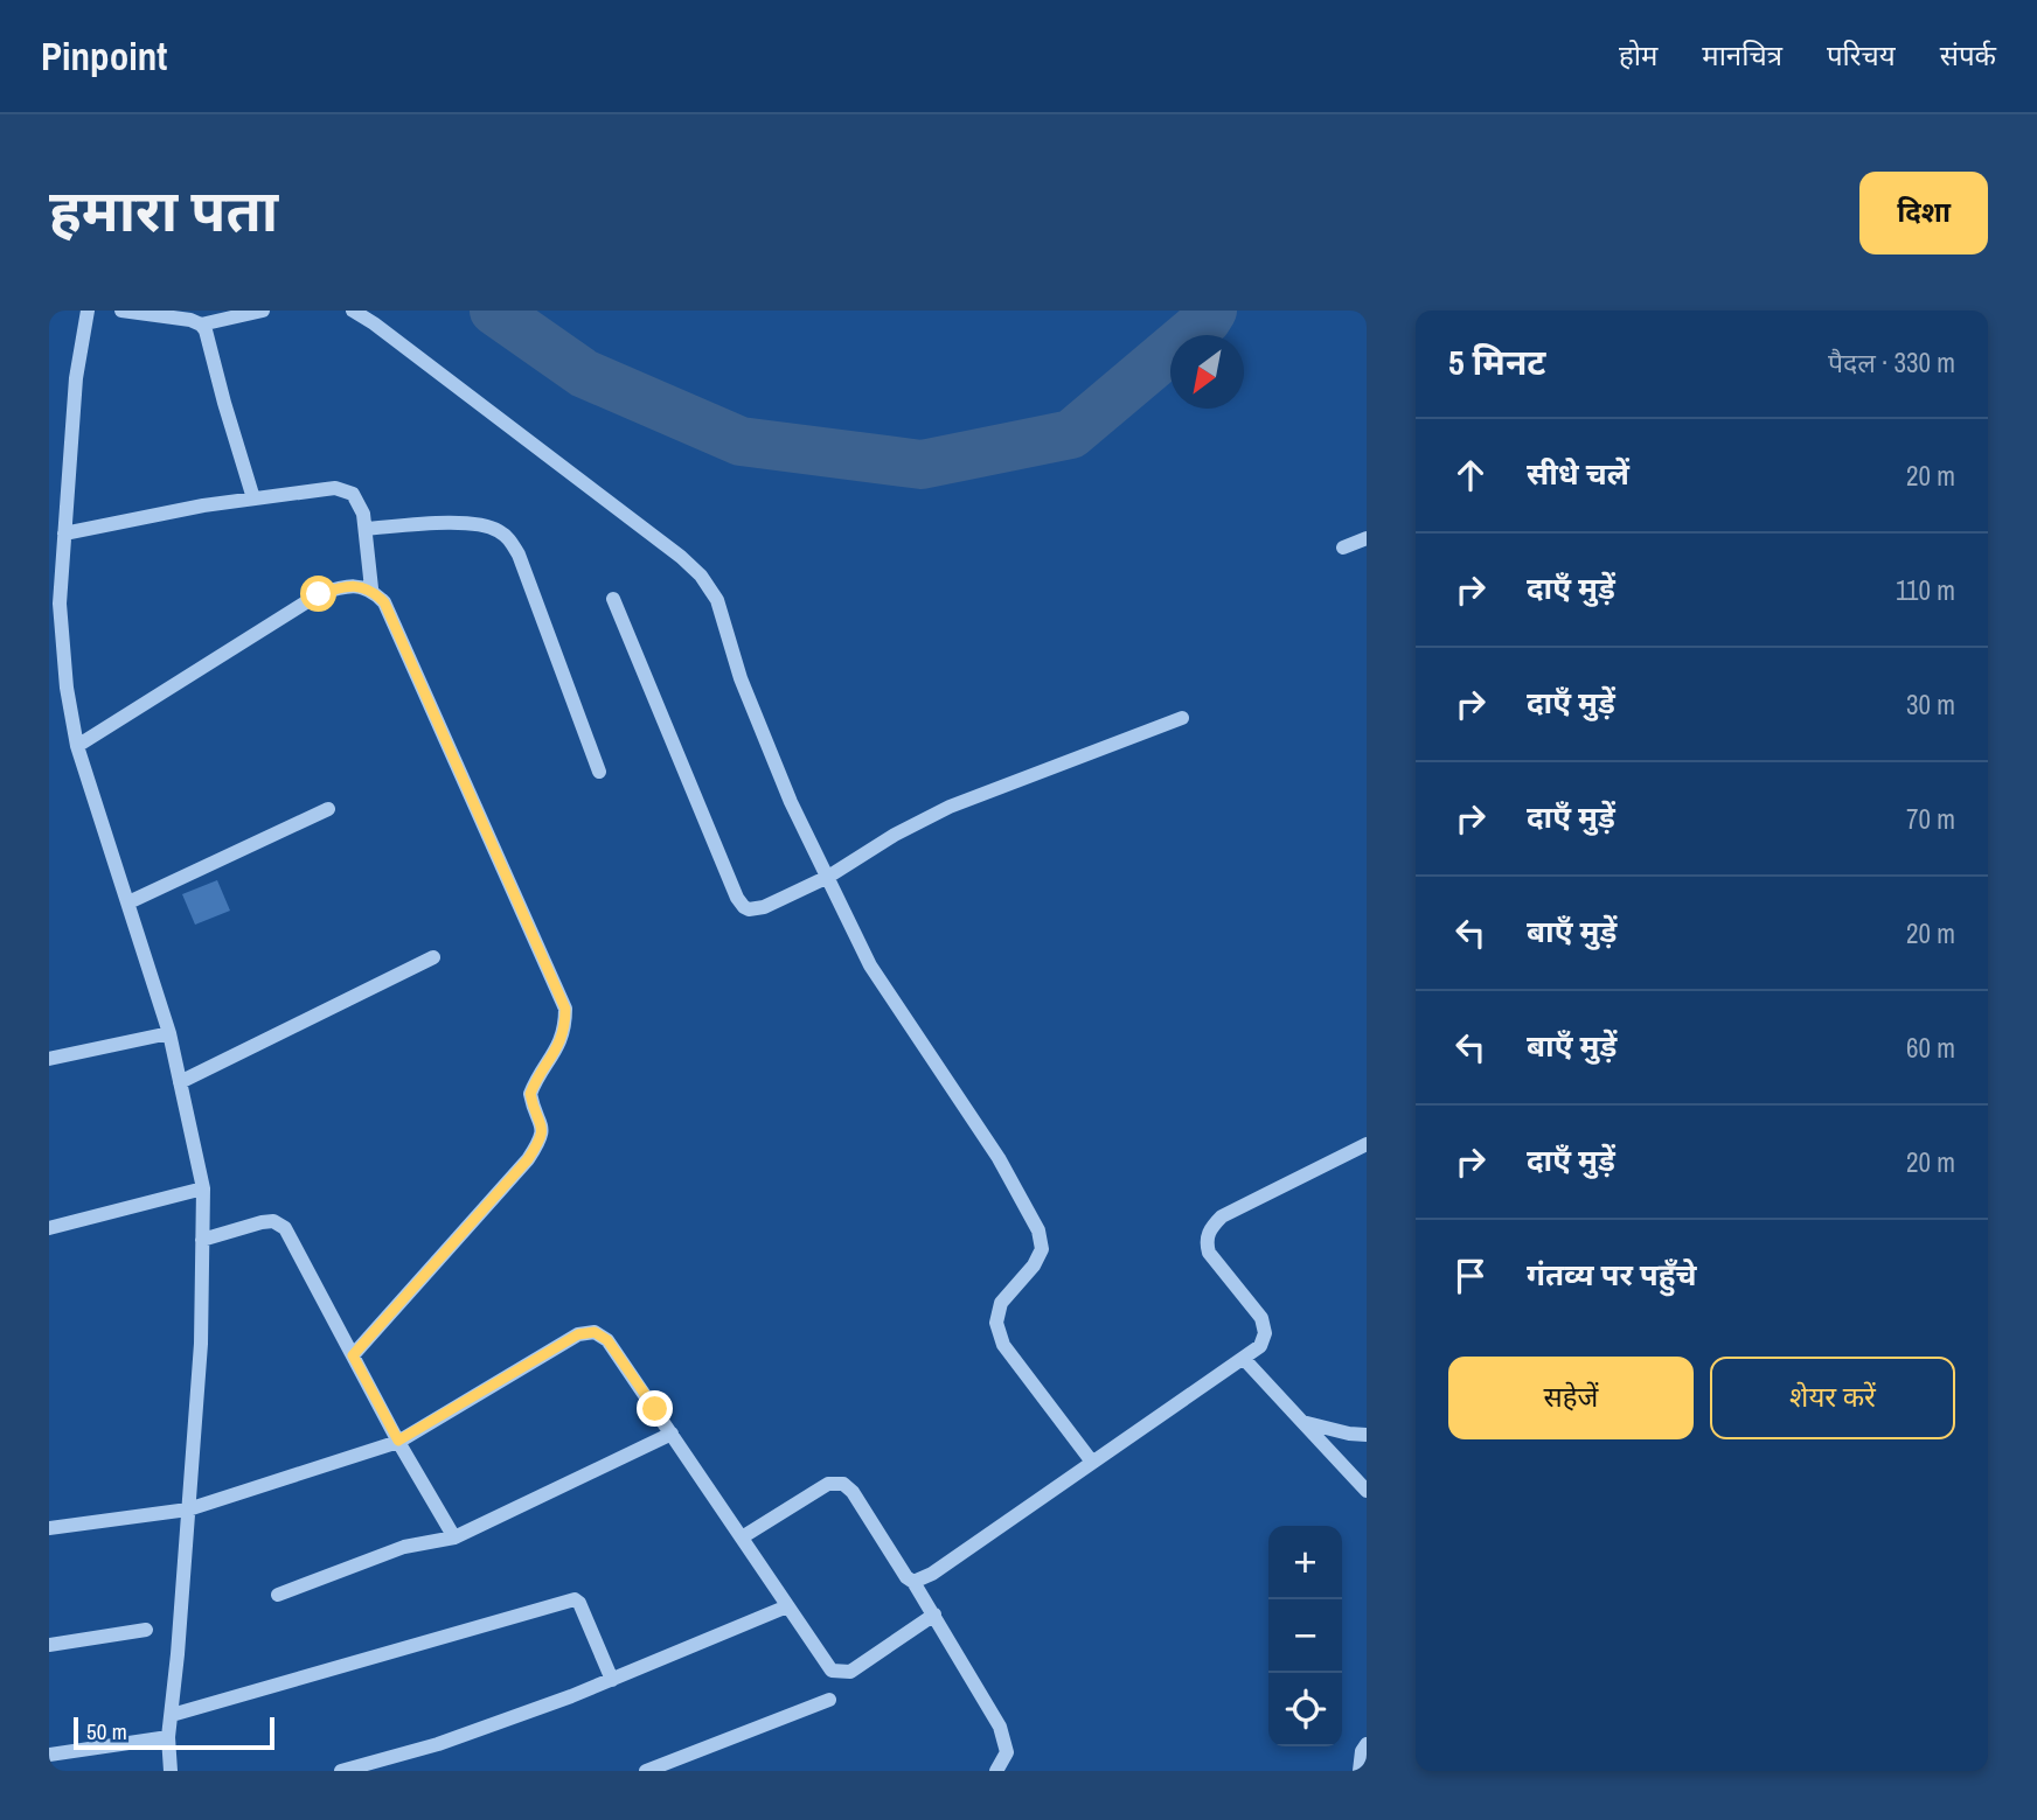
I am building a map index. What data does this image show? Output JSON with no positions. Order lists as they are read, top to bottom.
{
  "scale_bar": "50 m",
  "north": "bottom left",
  "page": {
    "header": "Pinpoint",
    "nav": [
      "होम",
      "मानचित्र",
      "परिचय",
      "संपर्क"
    ],
    "title": "हमारा पता",
    "buttons": [
      "दिशा",
      ["सहेजें", "शेयर करें"]
    ],
    "heading": ["5 मिनट", "पैदल · 330 m"],
    "list": [
      ["सीधे चलें", "20 m"],
      ["दाएँ मुड़ें", "110 m"],
      ["दाएँ मुड़ें", "30 m"],
      ["दाएँ मुड़ें", "70 m"],
      ["बाएँ मुड़ें", "20 m"],
      ["बाएँ मुड़ें", "60 m"],
      ["दाएँ मुड़ें", "20 m"],
      "गंतव्य पर पहुँचे"
    ],
    "map_buttons": ["+", "−"],
    "scale": "50 m"
  }
}
